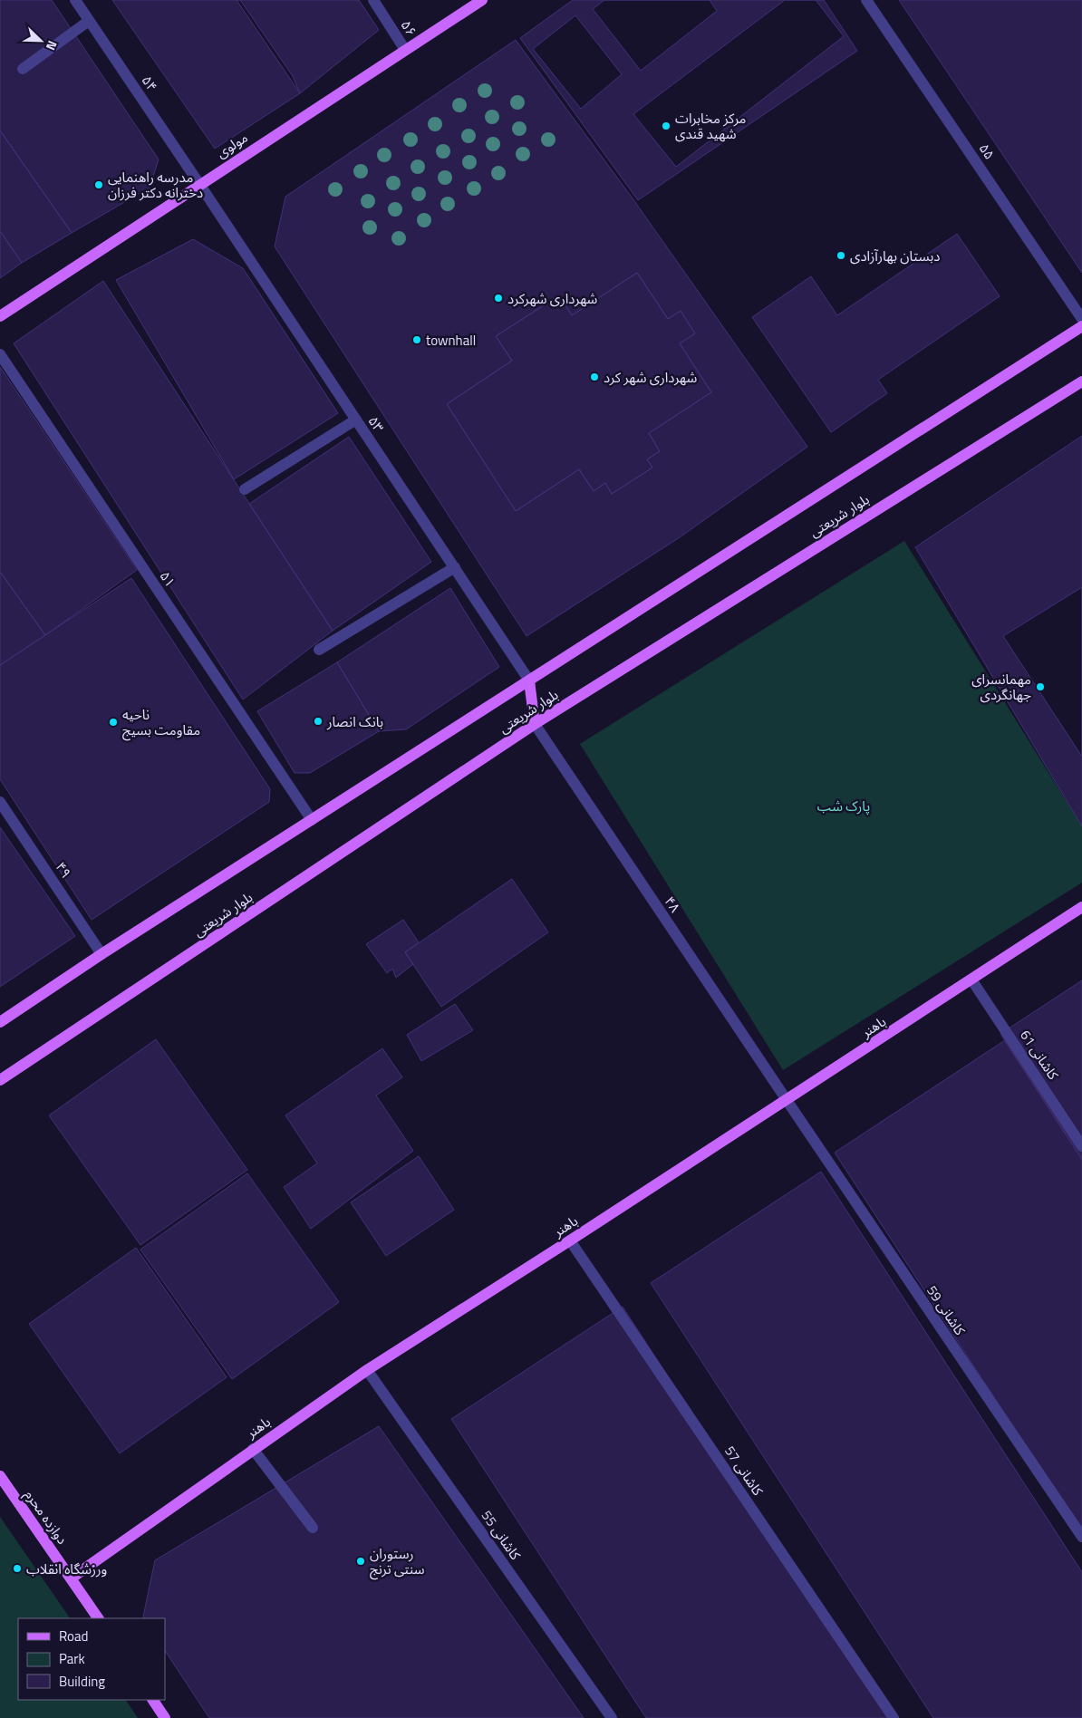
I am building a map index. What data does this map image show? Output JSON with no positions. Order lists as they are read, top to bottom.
{
  "streets": {
    "main road": [
      "مولوی",
      "بلوار شریعتی",
      "باهنر",
      "دوازده محرم"
    ],
    "street": [
      "۵۶",
      "۵۴",
      "۵۵",
      "۵۳",
      "۵۱",
      "۴۹",
      "۴۸",
      "کاشانی 61",
      "کاشانی 59",
      "کاشانی 57",
      "کاشانی 55"
    ]
  },
  "crossings": [
    ["۵۶", "مولوی"],
    ["۵۴", "مولوی"],
    ["۵۴", "۵۳"],
    ["مولوی", "۵۳"],
    ["۵۳", "بلوار شریعتی"],
    ["بلوار شریعتی", "۵۱"],
    ["بلوار شریعتی", "۴۹"],
    ["بلوار شریعتی", "۴۸"],
    ["۴۸", "باهنر"],
    ["۴۸", "کاشانی 59"],
    ["باهنر", "کاشانی 61"],
    ["باهنر", "کاشانی 59"],
    ["باهنر", "کاشانی 57"],
    ["باهنر", "دوازده محرم"],
    ["باهنر", "کاشانی 55"]
  ],
  "parks": ["پارک شب"],
  "places": [
    "مرکز مخابرات شهید قندی",
    "مدرسه راهنمایی دخترانه دکتر فرزان",
    "دبستان بهارآزادی",
    "شهرداری شهرکرد",
    "townhall",
    "شهرداری شهر کرد",
    "مهمانسرای جهانگردی",
    "بانک انصار",
    "ناحیه مقاومت بسیج",
    "رستوران سنتی ترنج",
    "ورزشگاه انقلاب"
  ],
  "legend": ["Road", "Park", "Building"],
  "north": "bottom right"
}
